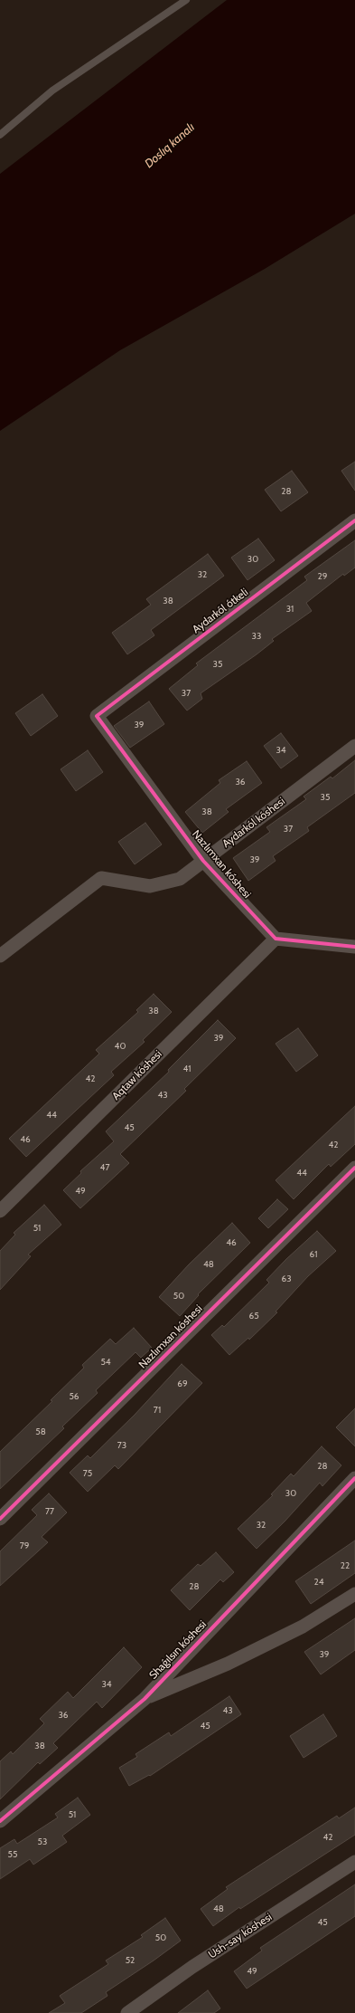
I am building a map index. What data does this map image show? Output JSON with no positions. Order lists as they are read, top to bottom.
{
  "streets": {
    "street": [
      "Aydarkól ótkeli",
      "Aydarkól kóshesi",
      "Nazlımxan kóshesi",
      "Aqtaw kóshesi",
      "Shaǵılsın kóshesi",
      "Ush-say kóshesi"
    ]
  },
  "crossings": [
    ["Aydarkól ótkeli", "Nazlımxan kóshesi"],
    ["Aydarkól kóshesi", "Nazlımxan kóshesi"],
    ["Nazlımxan kóshesi", "Aqtaw kóshesi"]
  ],
  "water": ["Doslıq kanalı"],
  "house_numbers": [
    "28",
    "30",
    "32",
    "29",
    "38",
    "31",
    "33",
    "35",
    "37",
    "39",
    "34",
    "36",
    "35",
    "38",
    "37",
    "39",
    "38",
    "39",
    "40",
    "41",
    "42",
    "43",
    "44",
    "45",
    "46",
    "42",
    "47",
    "44",
    "49",
    "51",
    "46",
    "61",
    "48",
    "63",
    "50",
    "65",
    "54",
    "69",
    "56",
    "71",
    "58",
    "73",
    "28",
    "75",
    "30",
    "77",
    "32",
    "79",
    "22",
    "24",
    "28",
    "39",
    "34",
    "43",
    "36",
    "45",
    "38",
    "51",
    "42",
    "53",
    "55",
    "48",
    "45",
    "50",
    "52",
    "49"
  ]
}
